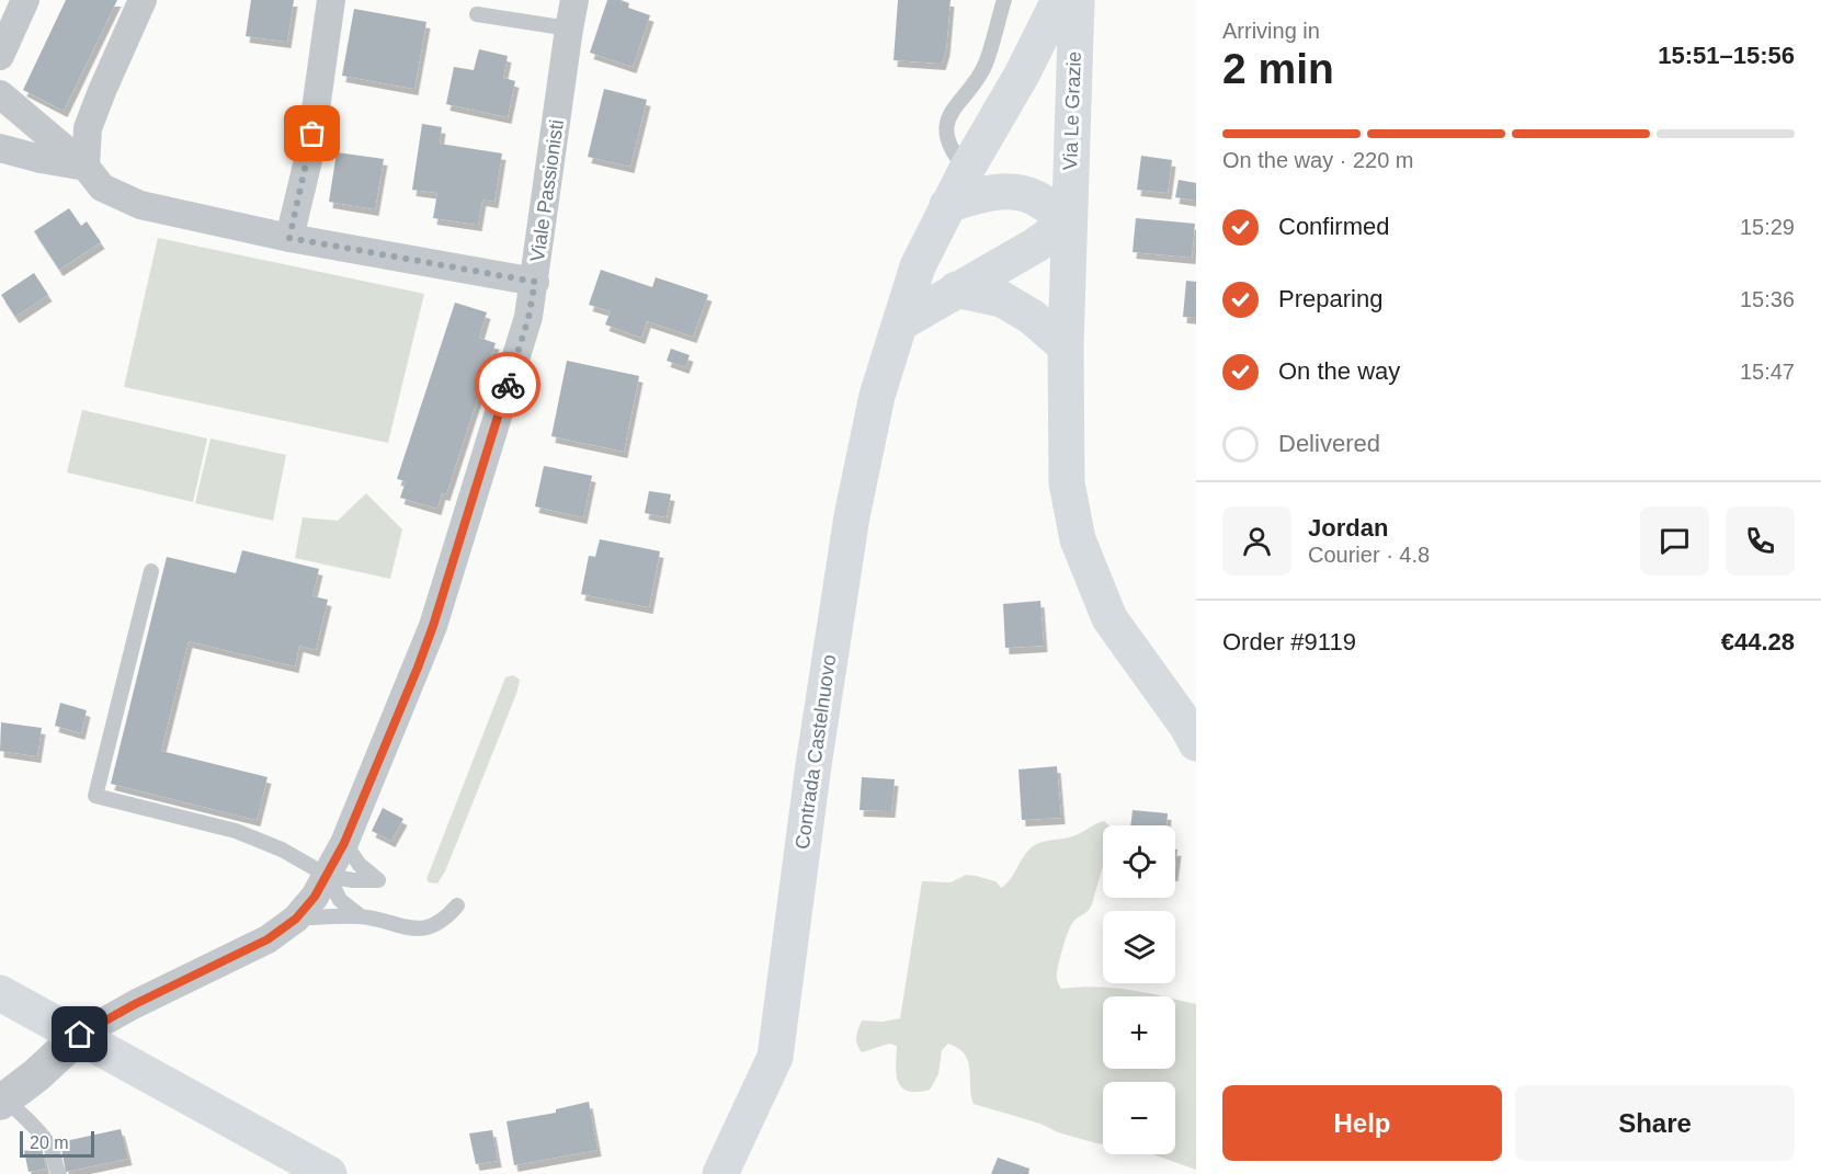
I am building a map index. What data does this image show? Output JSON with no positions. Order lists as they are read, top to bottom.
{
  "streets": {
    "main road": ["Via Le Grazie", "Contrada Castelnuovo"],
    "street": ["Viale Passionisti"]
  },
  "scale_bar": "20 m",
  "page": {
    "heading": ["2 min", "Arriving in", "15:51–15:56"],
    "panel": [
      "Jordan",
      "Courier · 4.8",
      "Order #9119",
      "€44.28"
    ],
    "bar": "On the way · 220 m",
    "list": [
      ["Confirmed", "15:29"],
      ["Preparing", "15:36"],
      ["On the way", "15:47"],
      "Delivered"
    ],
    "map_buttons": ["+", "−"],
    "buttons": ["Help", "Share"],
    "scale": "20 m"
  }
}
